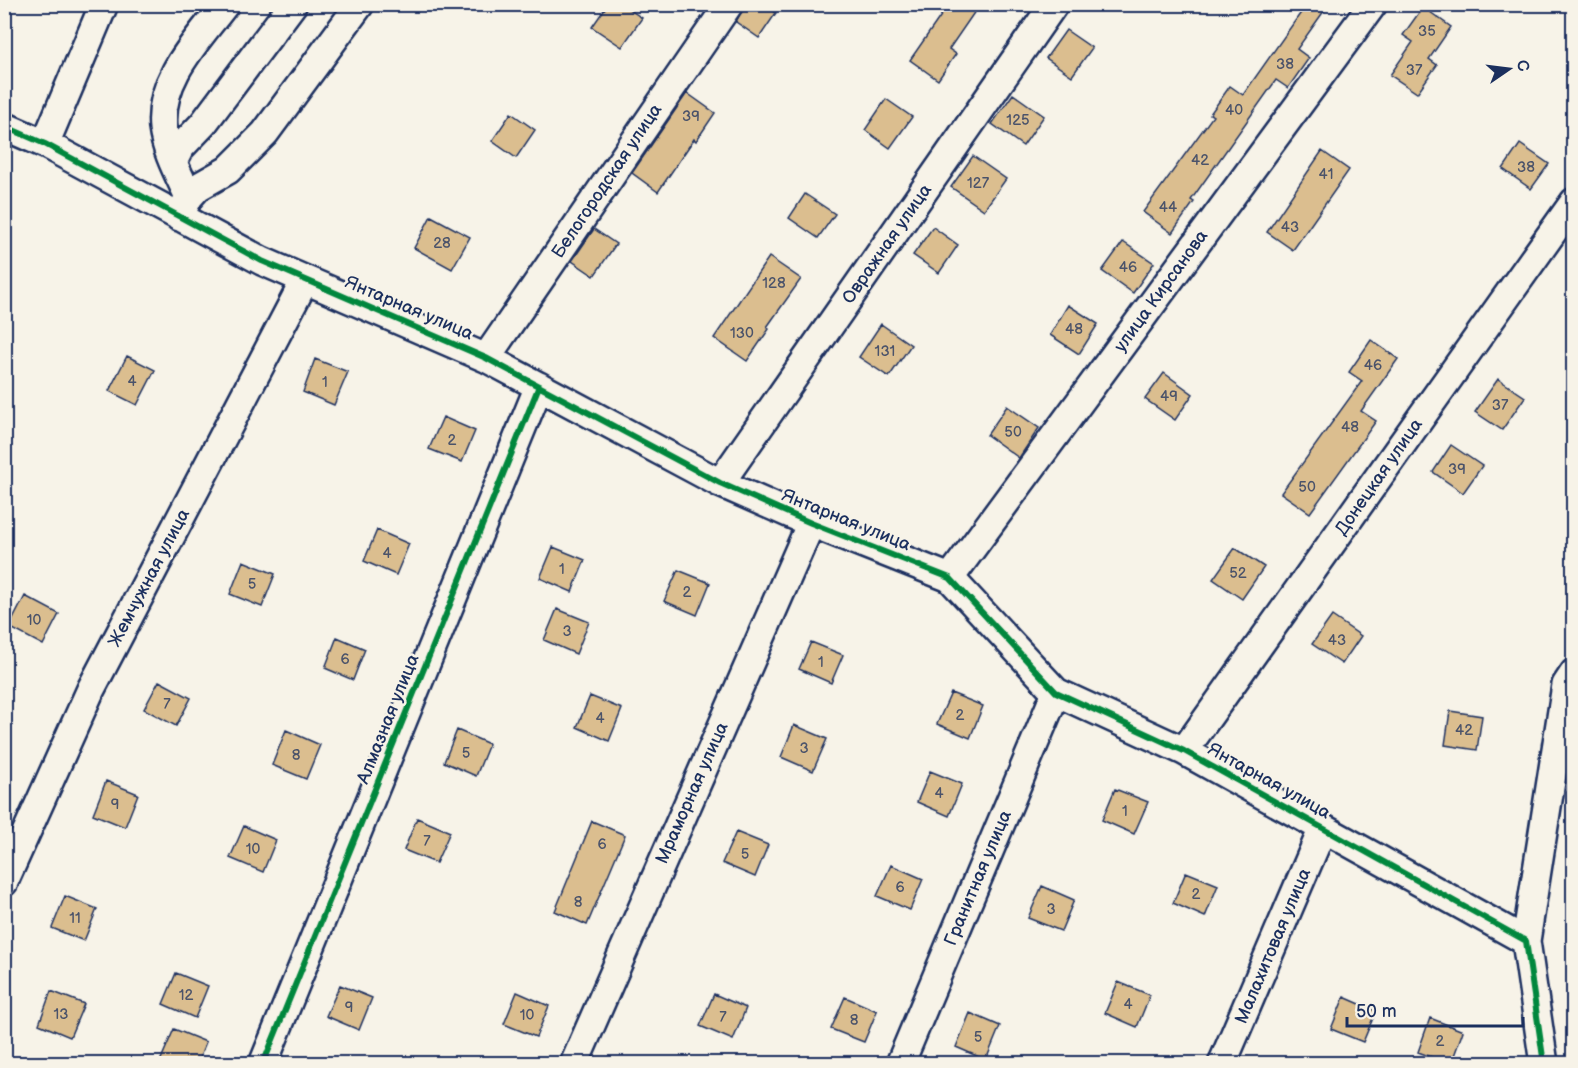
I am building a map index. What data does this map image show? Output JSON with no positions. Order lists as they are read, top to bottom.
{
  "streets": {
    "street": [
      "Белогородская улица",
      "Овражная улица",
      "улица Кирсанова",
      "Янтарная улица",
      "Донецкая улица",
      "Жемчужная улица",
      "Алмазная улица",
      "Мраморная улица",
      "Гранитная улица",
      "Малахитовая улица"
    ]
  },
  "crossings": [
    ["Белогородская улица", "Янтарная улица"],
    ["Овражная улица", "Янтарная улица"],
    ["улица Кирсанова", "Янтарная улица"],
    ["Янтарная улица", "Донецкая улица"],
    ["Янтарная улица", "Жемчужная улица"],
    ["Янтарная улица", "Алмазная улица"],
    ["Янтарная улица", "Мраморная улица"],
    ["Янтарная улица", "Гранитная улица"],
    ["Янтарная улица", "Малахитовая улица"]
  ],
  "house_numbers": [
    "35",
    "38",
    "37",
    "40",
    "39",
    "125",
    "42",
    "38",
    "41",
    "127",
    "44",
    "43",
    "28",
    "46",
    "128",
    "48",
    "130",
    "131",
    "46",
    "4",
    "1",
    "49",
    "37",
    "48",
    "50",
    "2",
    "39",
    "50",
    "4",
    "1",
    "52",
    "5",
    "2",
    "10",
    "3",
    "43",
    "6",
    "1",
    "7",
    "2",
    "4",
    "42",
    "3",
    "5",
    "8",
    "4",
    "9",
    "1",
    "7",
    "6",
    "10",
    "5",
    "6",
    "2",
    "8",
    "3",
    "11",
    "12",
    "4",
    "9",
    "13",
    "10",
    "7",
    "8",
    "5",
    "2"
  ],
  "scale_bar": "50 m",
  "north": "right"
}
